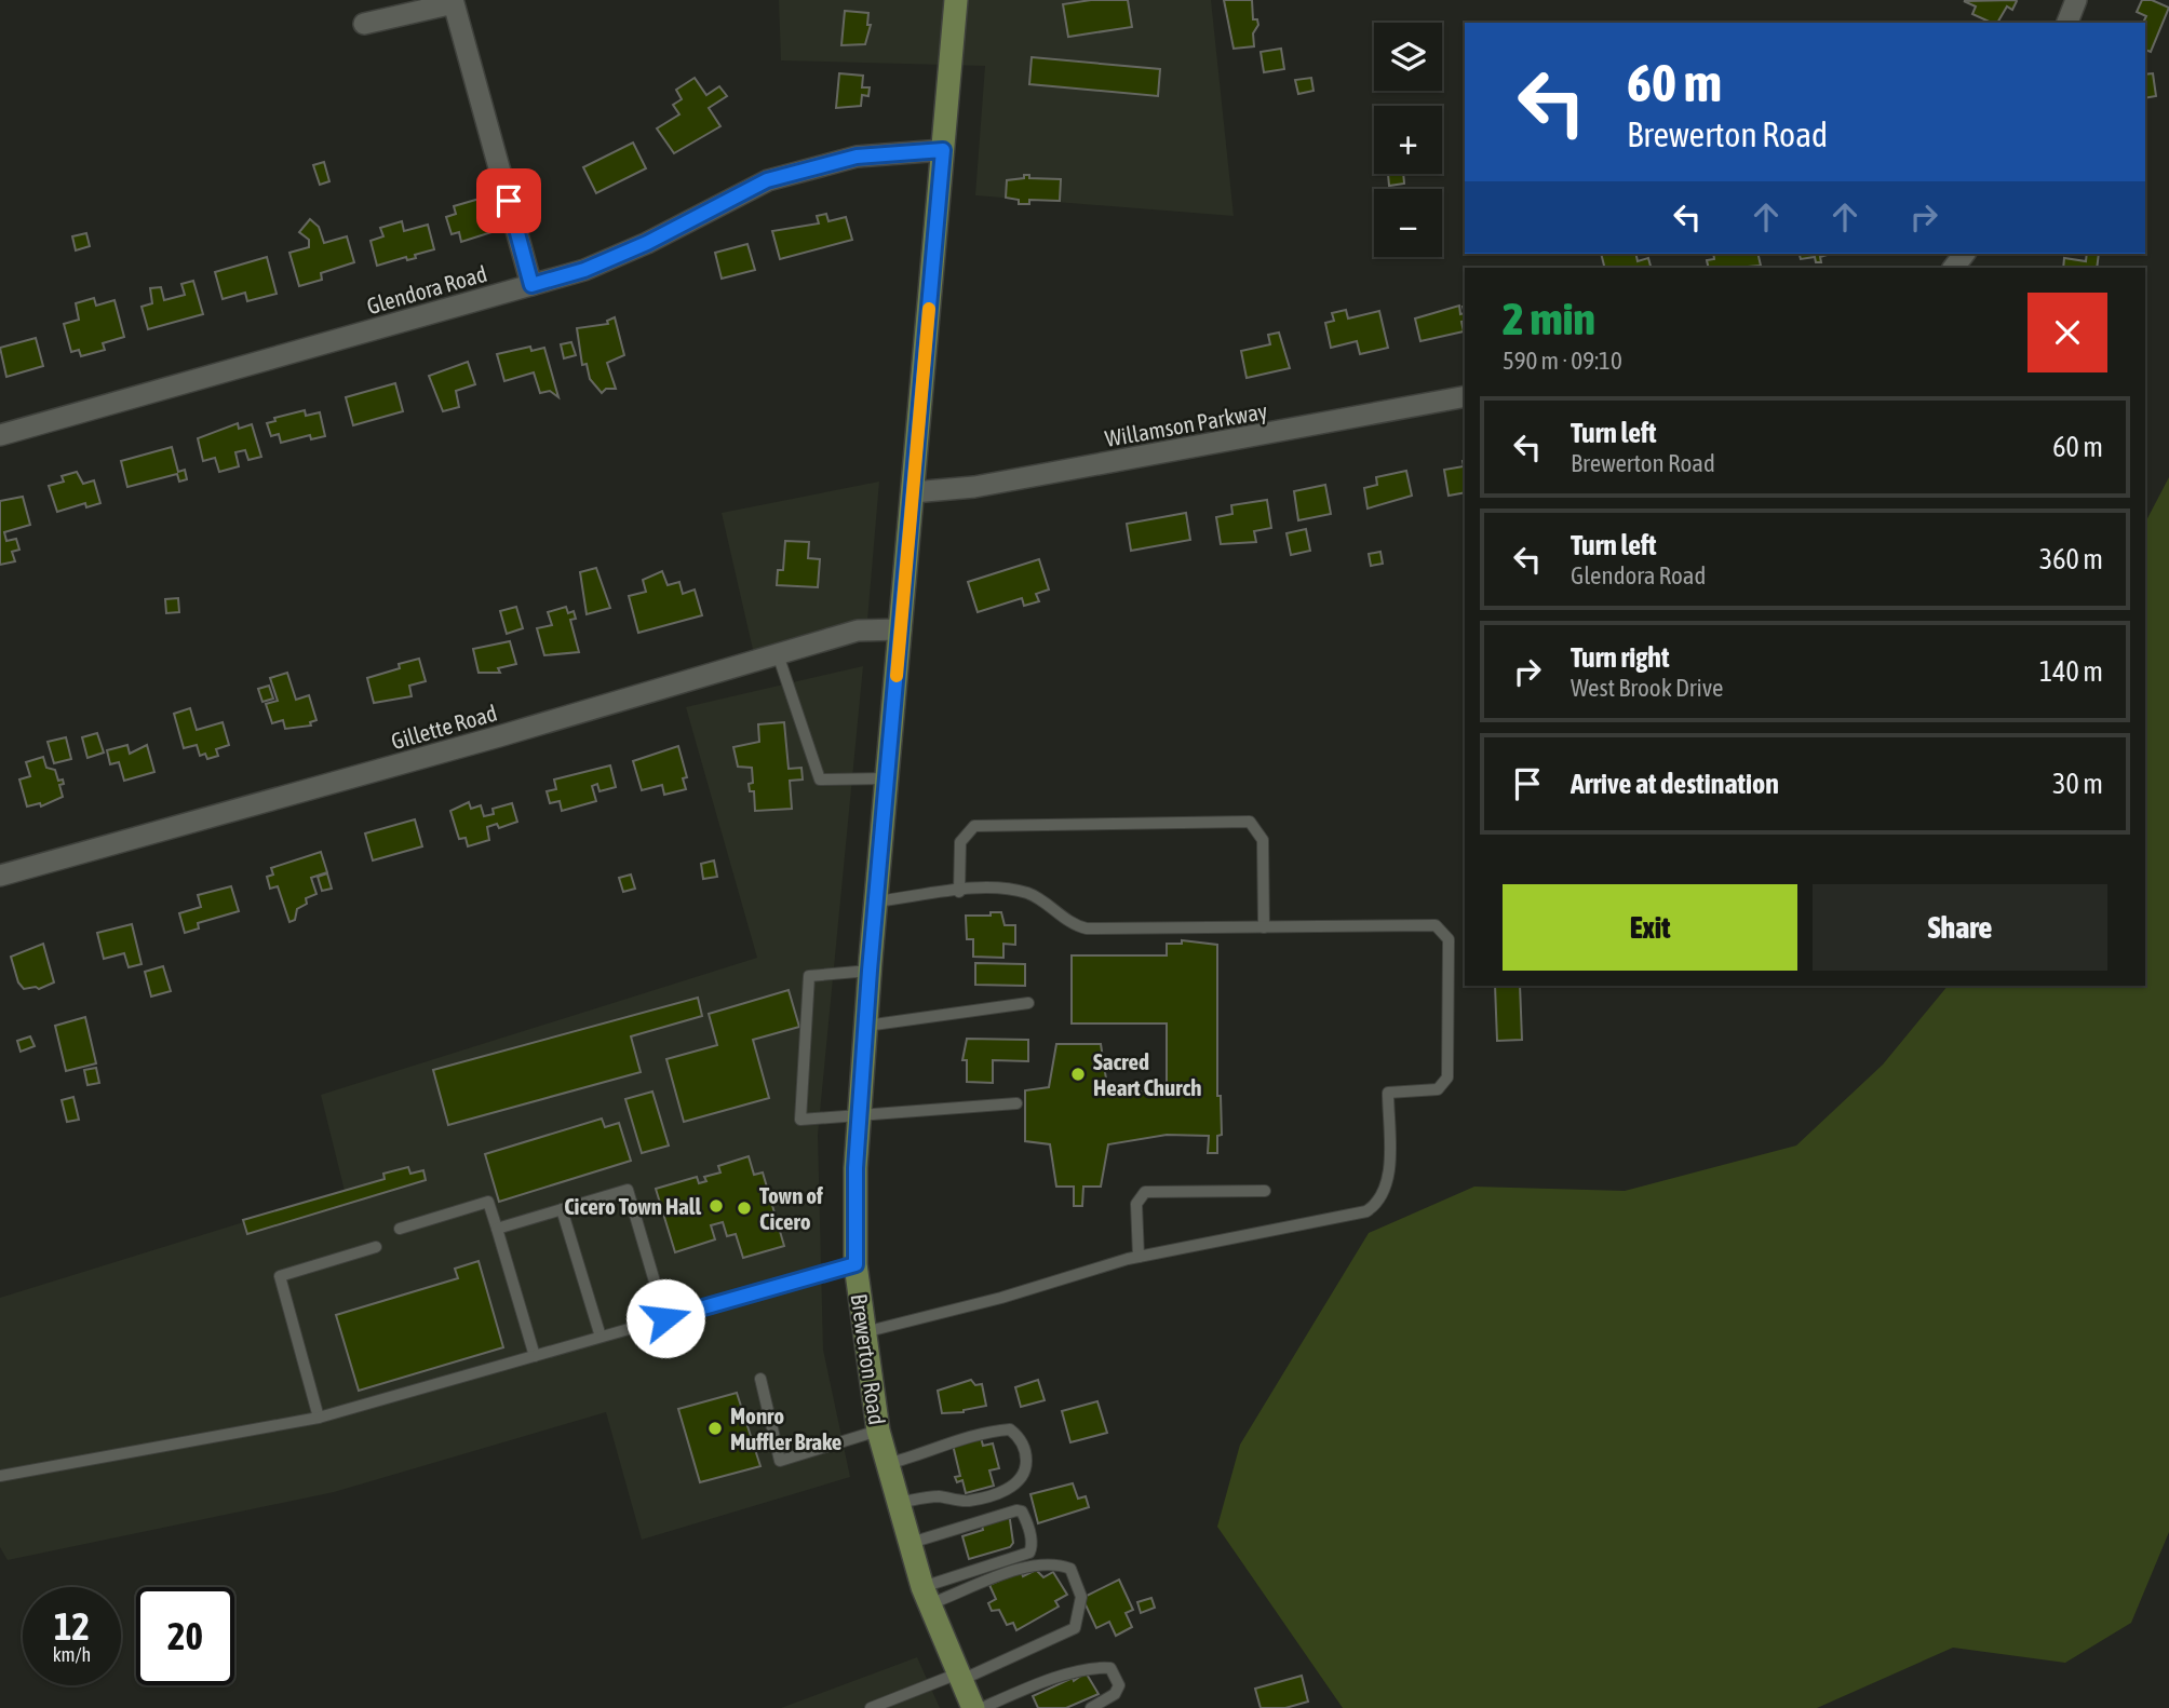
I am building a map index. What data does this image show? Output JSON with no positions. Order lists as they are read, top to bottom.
{
  "streets": {
    "main road": ["Brewerton Road"],
    "street": ["Glendora Road", "Willamson Parkway", "Gillette Road"]
  },
  "crossings": [
    ["Glendora Road", "Brewerton Road"],
    ["Willamson Parkway", "Brewerton Road"],
    ["Gillette Road", "Brewerton Road"]
  ],
  "places": [
    "Sacred Heart Church",
    "Cicero Town Hall",
    "Town of Cicero",
    "Monro Muffler Brake"
  ],
  "page": {
    "map_buttons": ["+", "−"],
    "turn": ["60 m", "Brewerton Road"],
    "heading": ["2 min", "590 m · 09:10"],
    "list": [
      {
        "name": "Turn left",
        "note": "Brewerton Road",
        "value": "60 m"
      },
      {
        "name": "Turn left",
        "note": "Glendora Road",
        "value": "360 m"
      },
      {
        "name": "Turn right",
        "note": "West Brook Drive",
        "value": "140 m"
      },
      {
        "name": "Arrive at destination",
        "value": "30 m"
      }
    ],
    "buttons": ["Exit", "Share"],
    "speed": "12 km/h",
    "limit": "20"
  }
}
